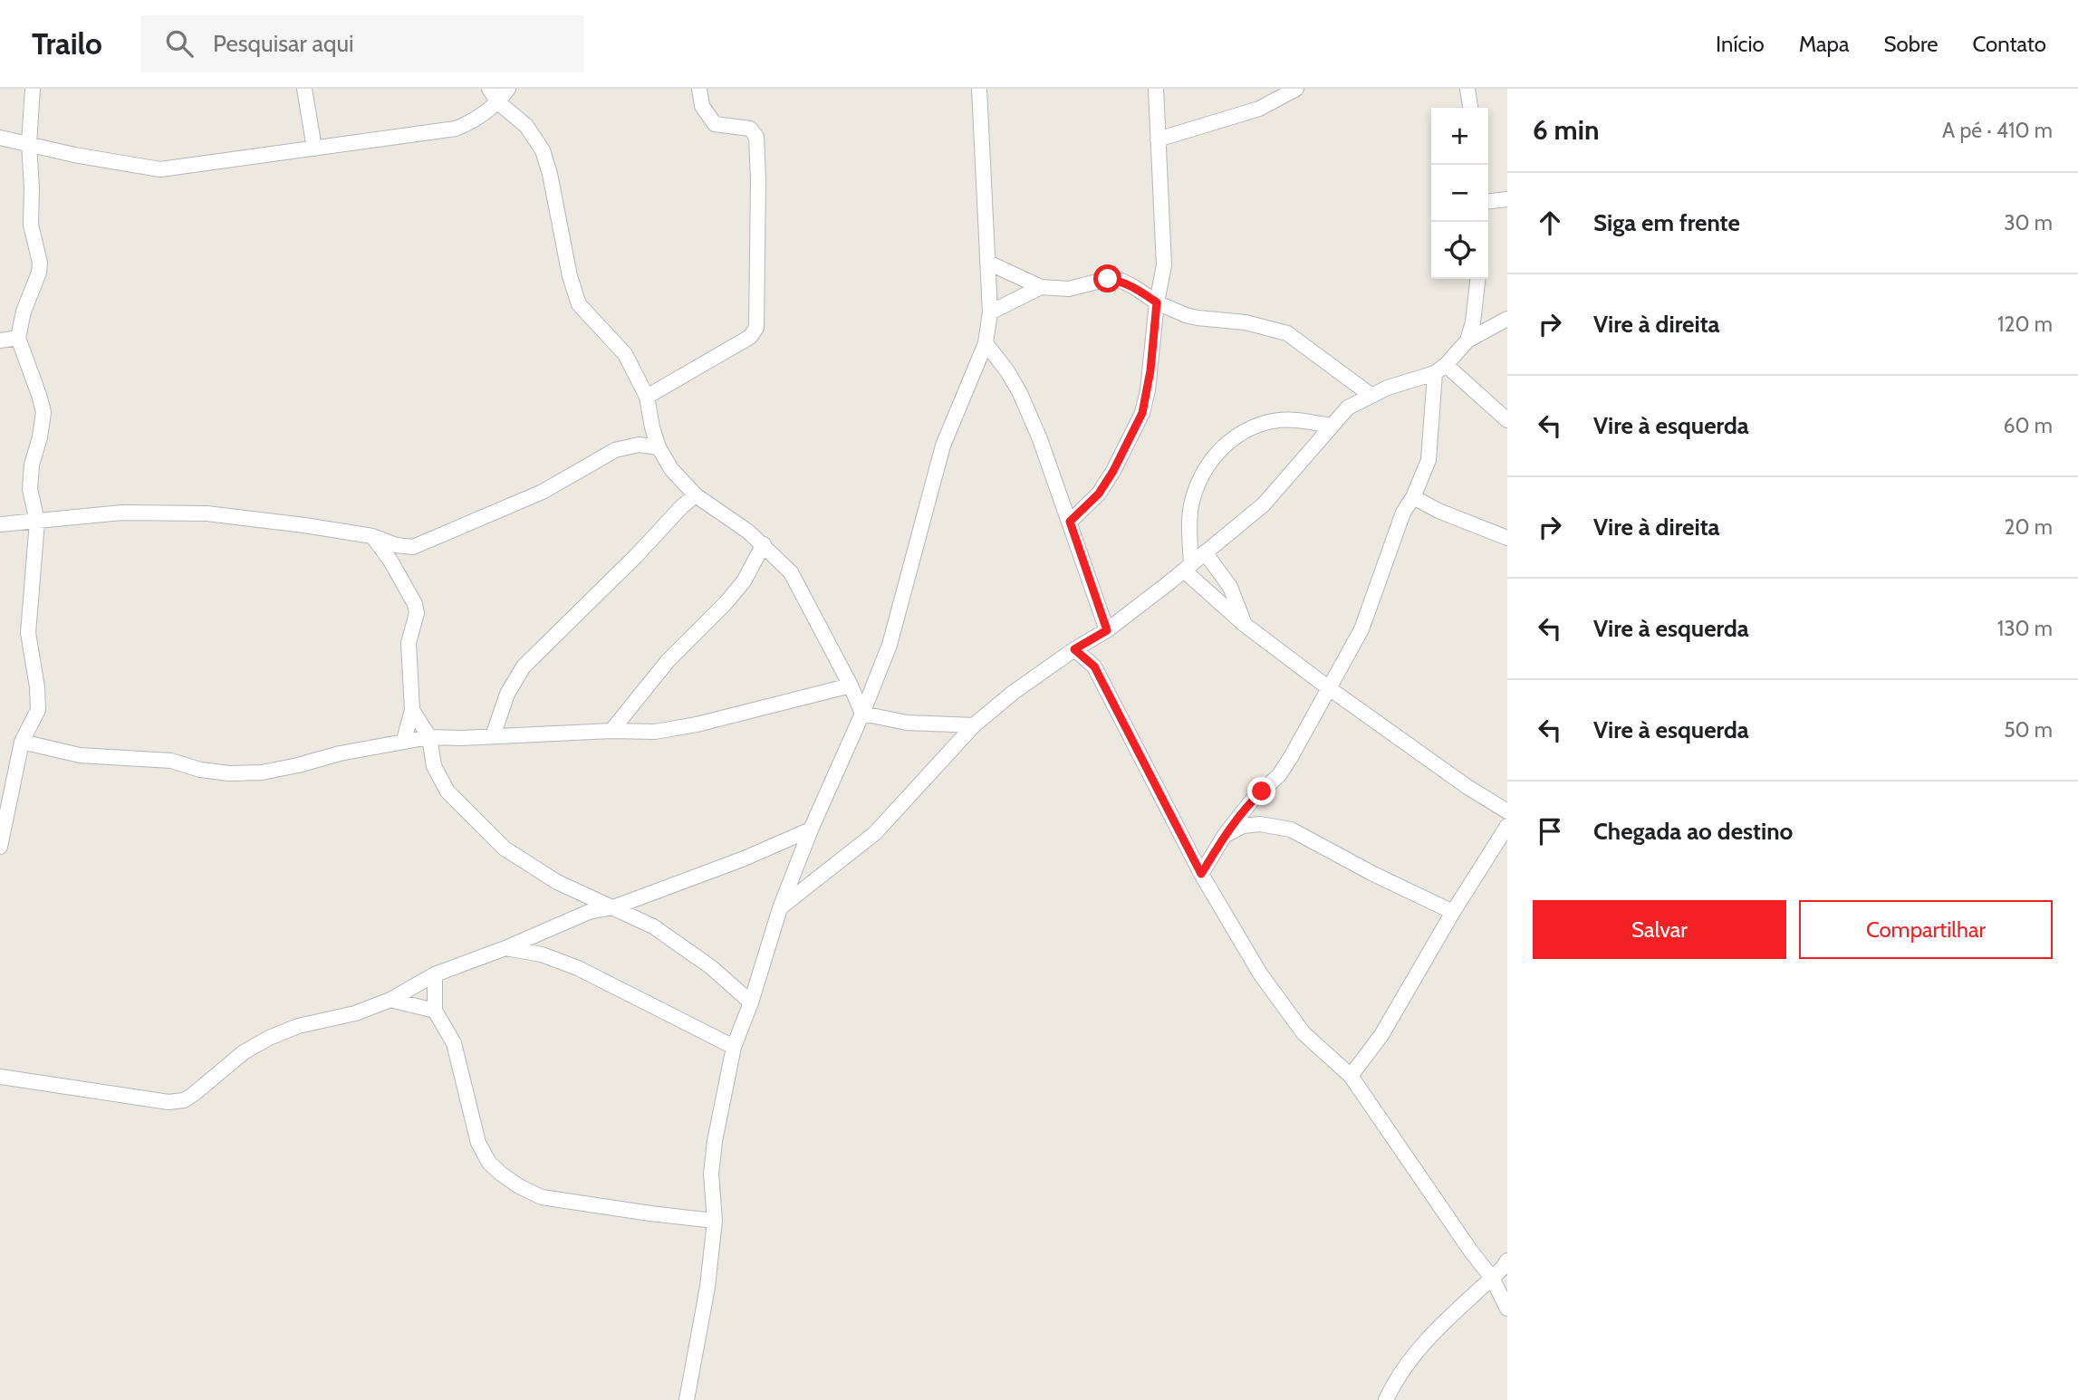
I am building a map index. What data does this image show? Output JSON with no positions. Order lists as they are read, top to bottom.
{
  "page": {
    "header": "Trailo",
    "search": "Pesquisar aqui",
    "nav": [
      "Início",
      "Mapa",
      "Sobre",
      "Contato"
    ],
    "heading": ["6 min", "A pé · 410 m"],
    "map_buttons": ["+", "−"],
    "list": [
      ["Siga em frente", "30 m"],
      ["Vire à direita", "120 m"],
      ["Vire à esquerda", "60 m"],
      ["Vire à direita", "20 m"],
      ["Vire à esquerda", "130 m"],
      ["Vire à esquerda", "50 m"],
      "Chegada ao destino"
    ],
    "buttons": ["Salvar", "Compartilhar"]
  }
}
